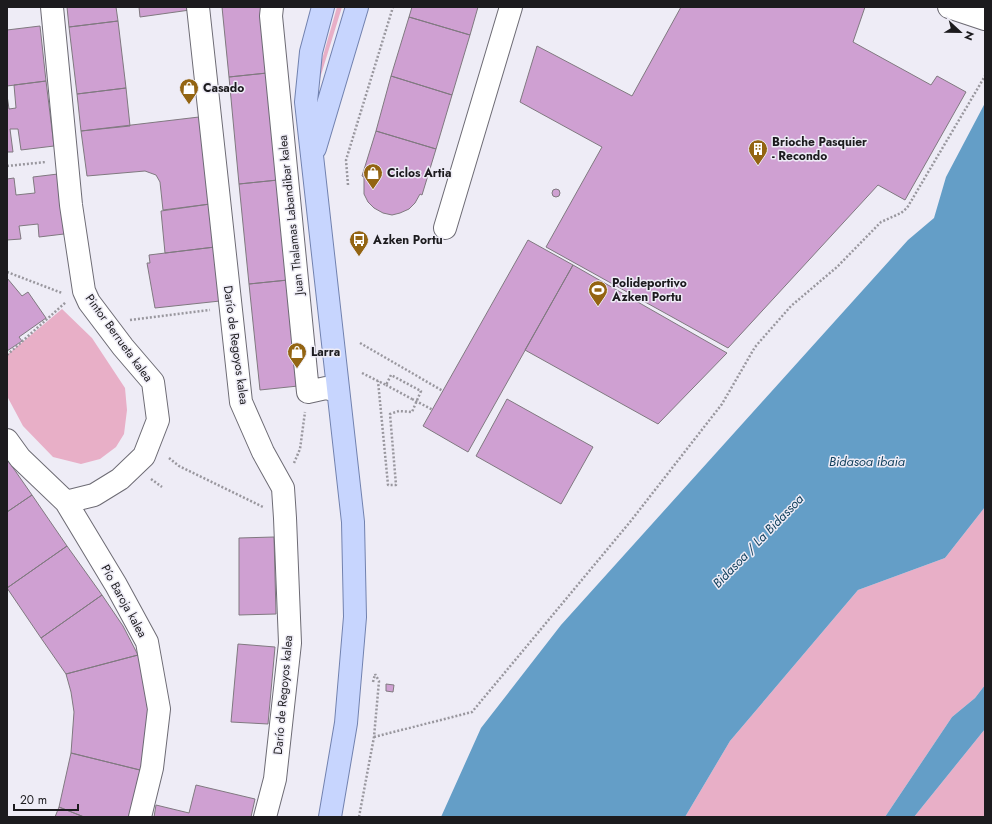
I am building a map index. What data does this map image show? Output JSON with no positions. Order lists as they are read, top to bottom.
{
  "streets": {
    "street": [
      "Juan Thalamas Labandibar kalea",
      "Pintor Berrueta kalea",
      "Darío de Regoyos kalea",
      "Pío Baroja kalea"
    ]
  },
  "crossings": [
    ["Pintor Berrueta kalea", "Pío Baroja kalea"]
  ],
  "water": ["Bidasoa ibaia", "Bidasoa / La Bidassoa"],
  "places": {
    "shop": ["Casado", "Ciclos Artia", "Larra"],
    "building": ["Brioche Pasquier - Recondo"],
    "bus stop": ["Azken Portu"],
    "sports": ["Polideportivo Azken Portu"]
  },
  "scale_bar": "20 m",
  "north": "right"
}
